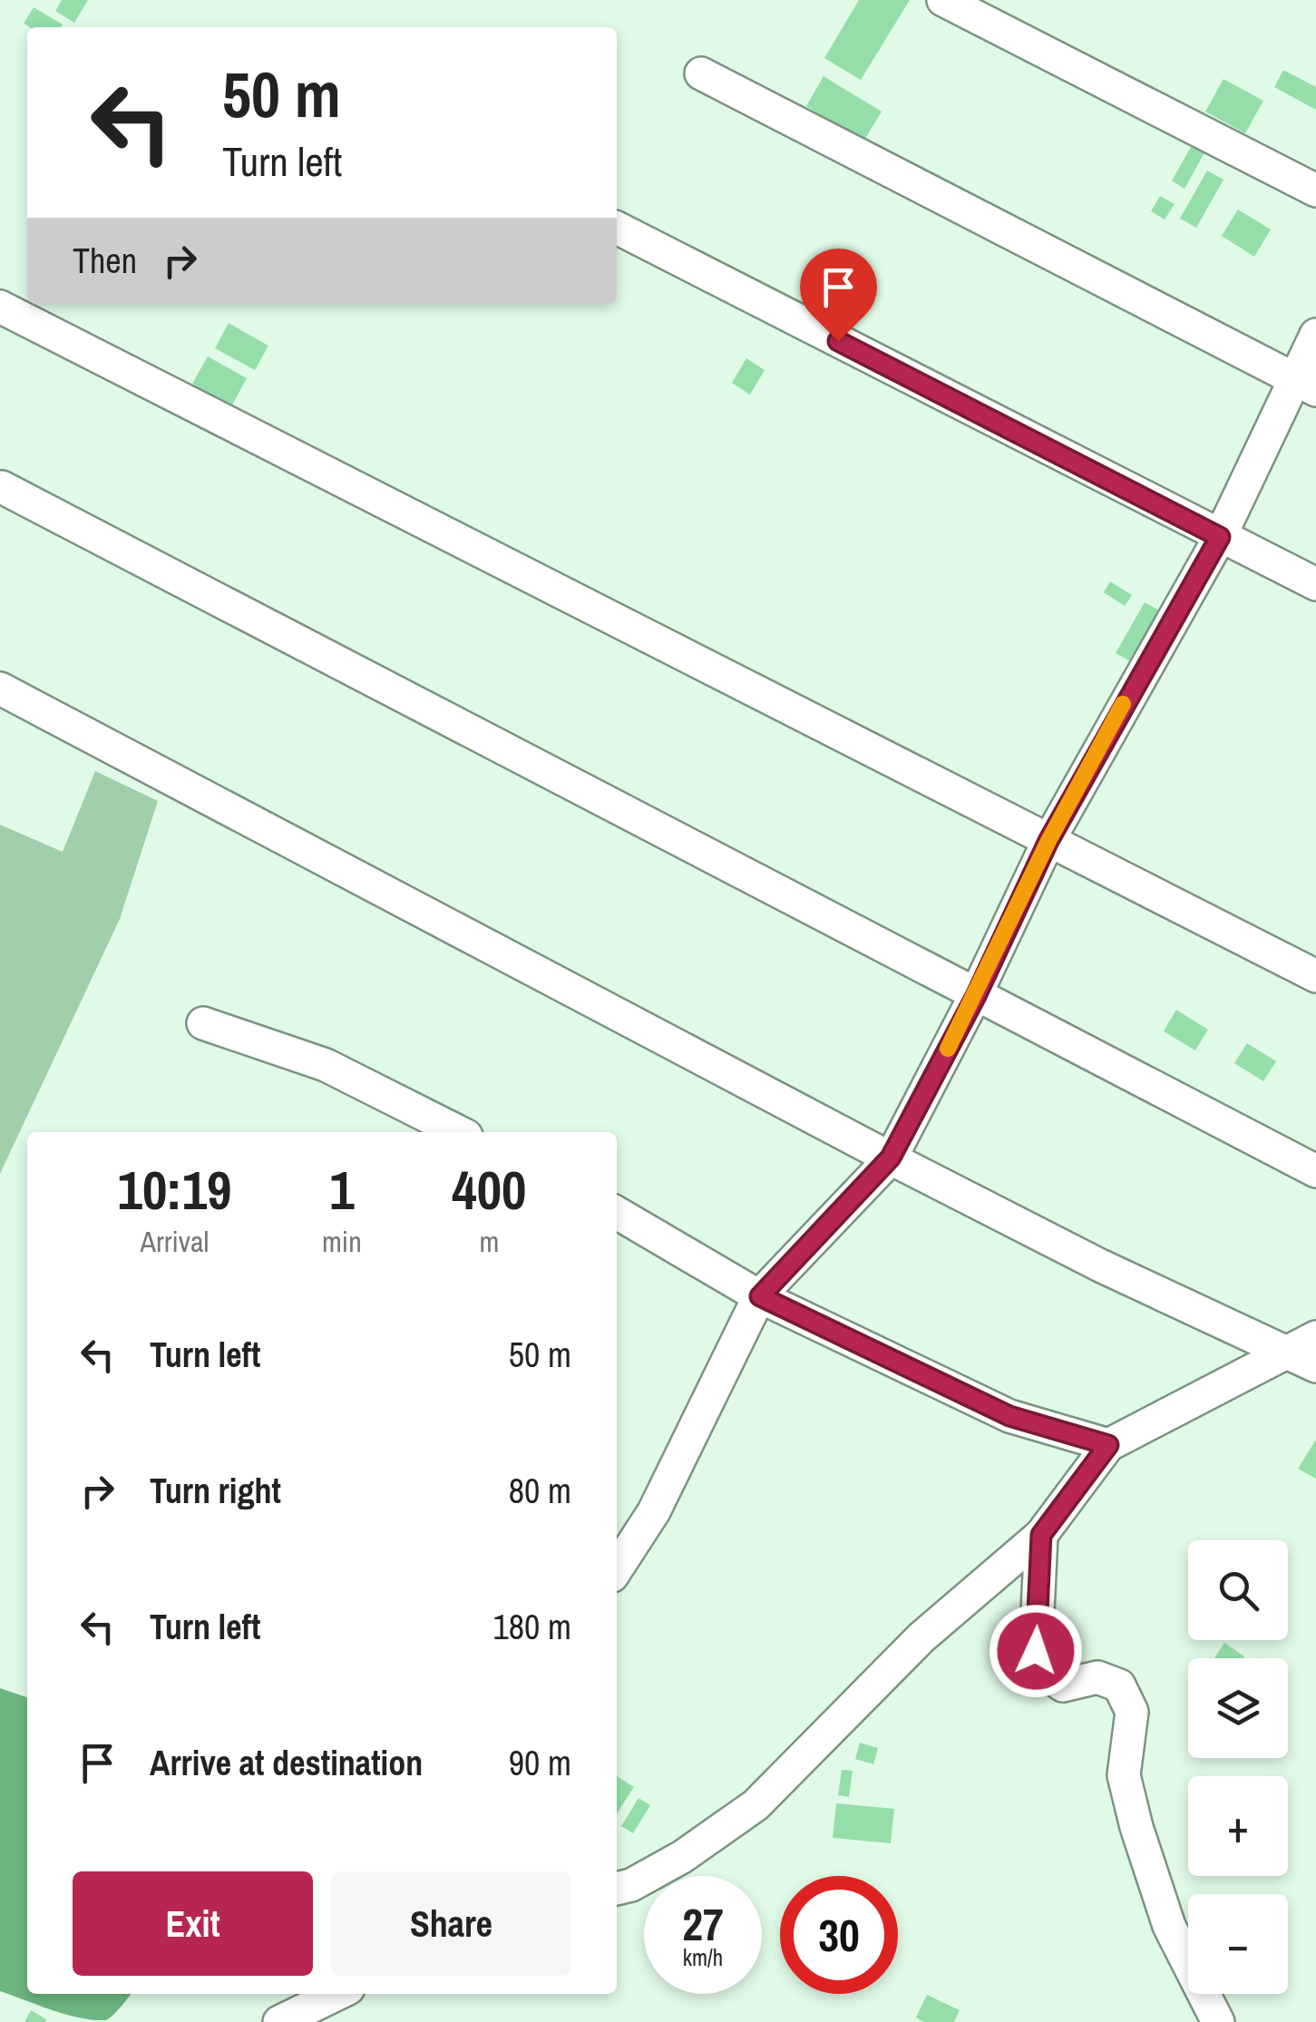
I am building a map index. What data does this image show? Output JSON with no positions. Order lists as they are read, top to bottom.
{
  "page": {
    "turn": ["50 m", "Turn left"],
    "then": "Then",
    "eta": [
      "10:19",
      "Arrival",
      "1",
      "min",
      "400",
      "m"
    ],
    "list": [
      {
        "name": "Turn left",
        "value": "50 m"
      },
      {
        "name": "Turn right",
        "value": "80 m"
      },
      {
        "name": "Turn left",
        "value": "180 m"
      },
      {
        "name": "Arrive at destination",
        "value": "90 m"
      }
    ],
    "map_buttons": ["+", "−"],
    "buttons": ["Exit", "Share"],
    "speed": "27 km/h",
    "limit": "30"
  }
}
